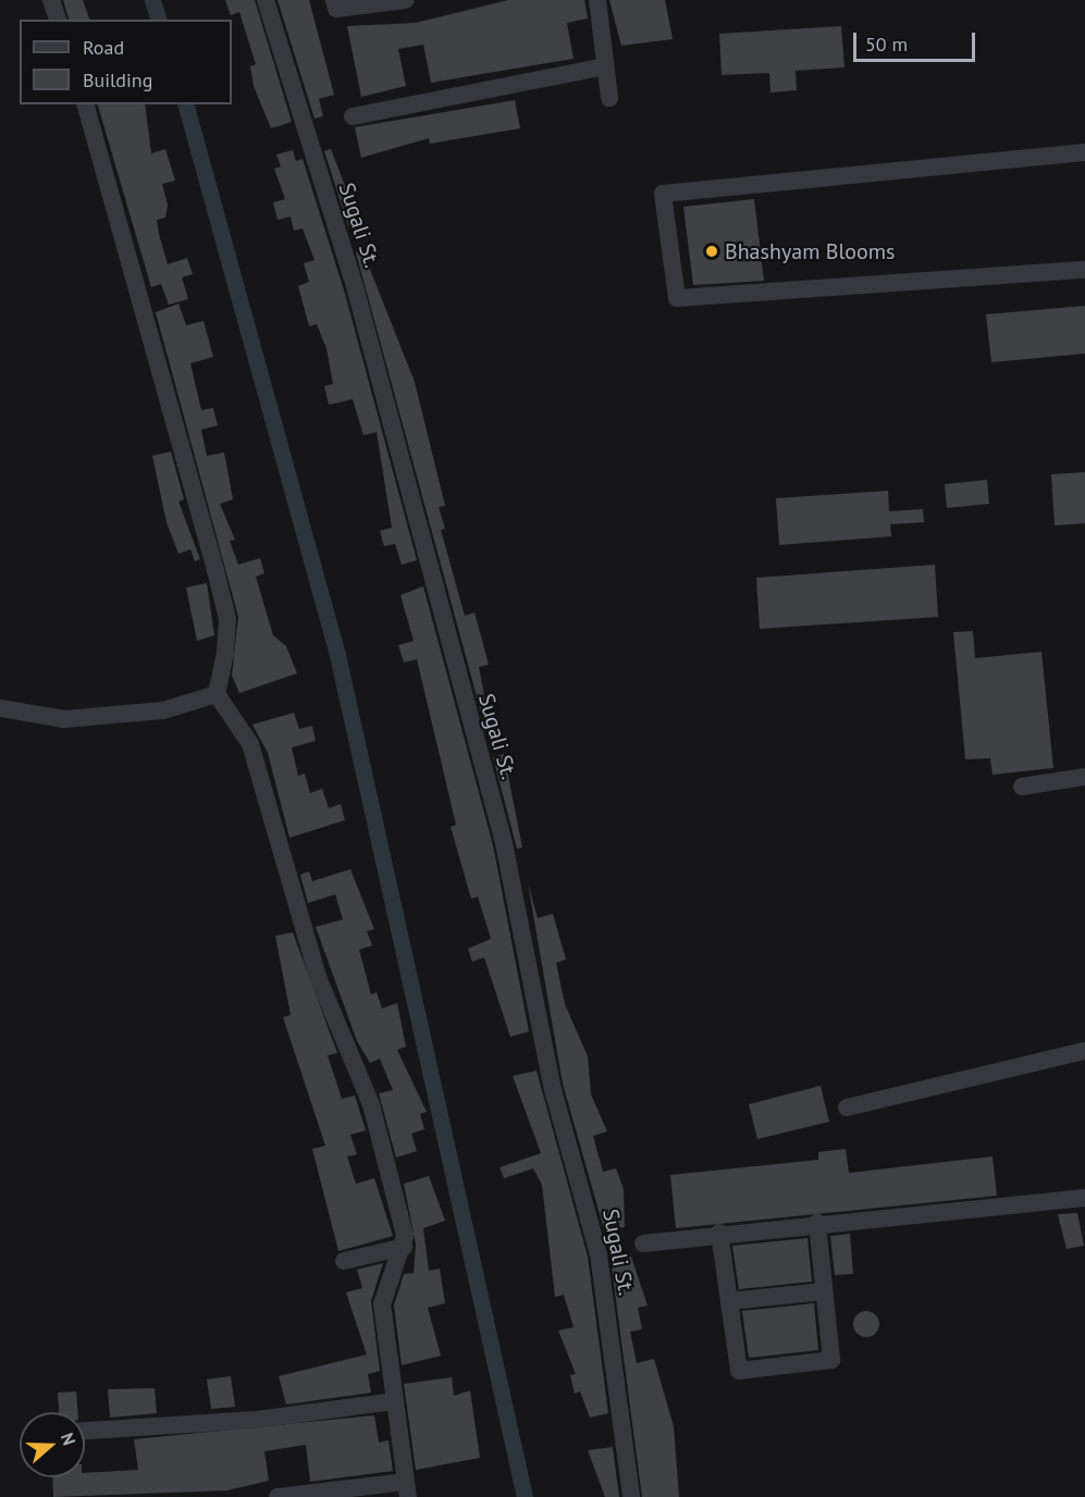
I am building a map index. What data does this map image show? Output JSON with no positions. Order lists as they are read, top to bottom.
{
  "streets": {
    "street": ["Sugali St."]
  },
  "places": ["Bhashyam Blooms"],
  "legend": ["Road", "Building"],
  "scale_bar": "50 m",
  "north": "right"
}
